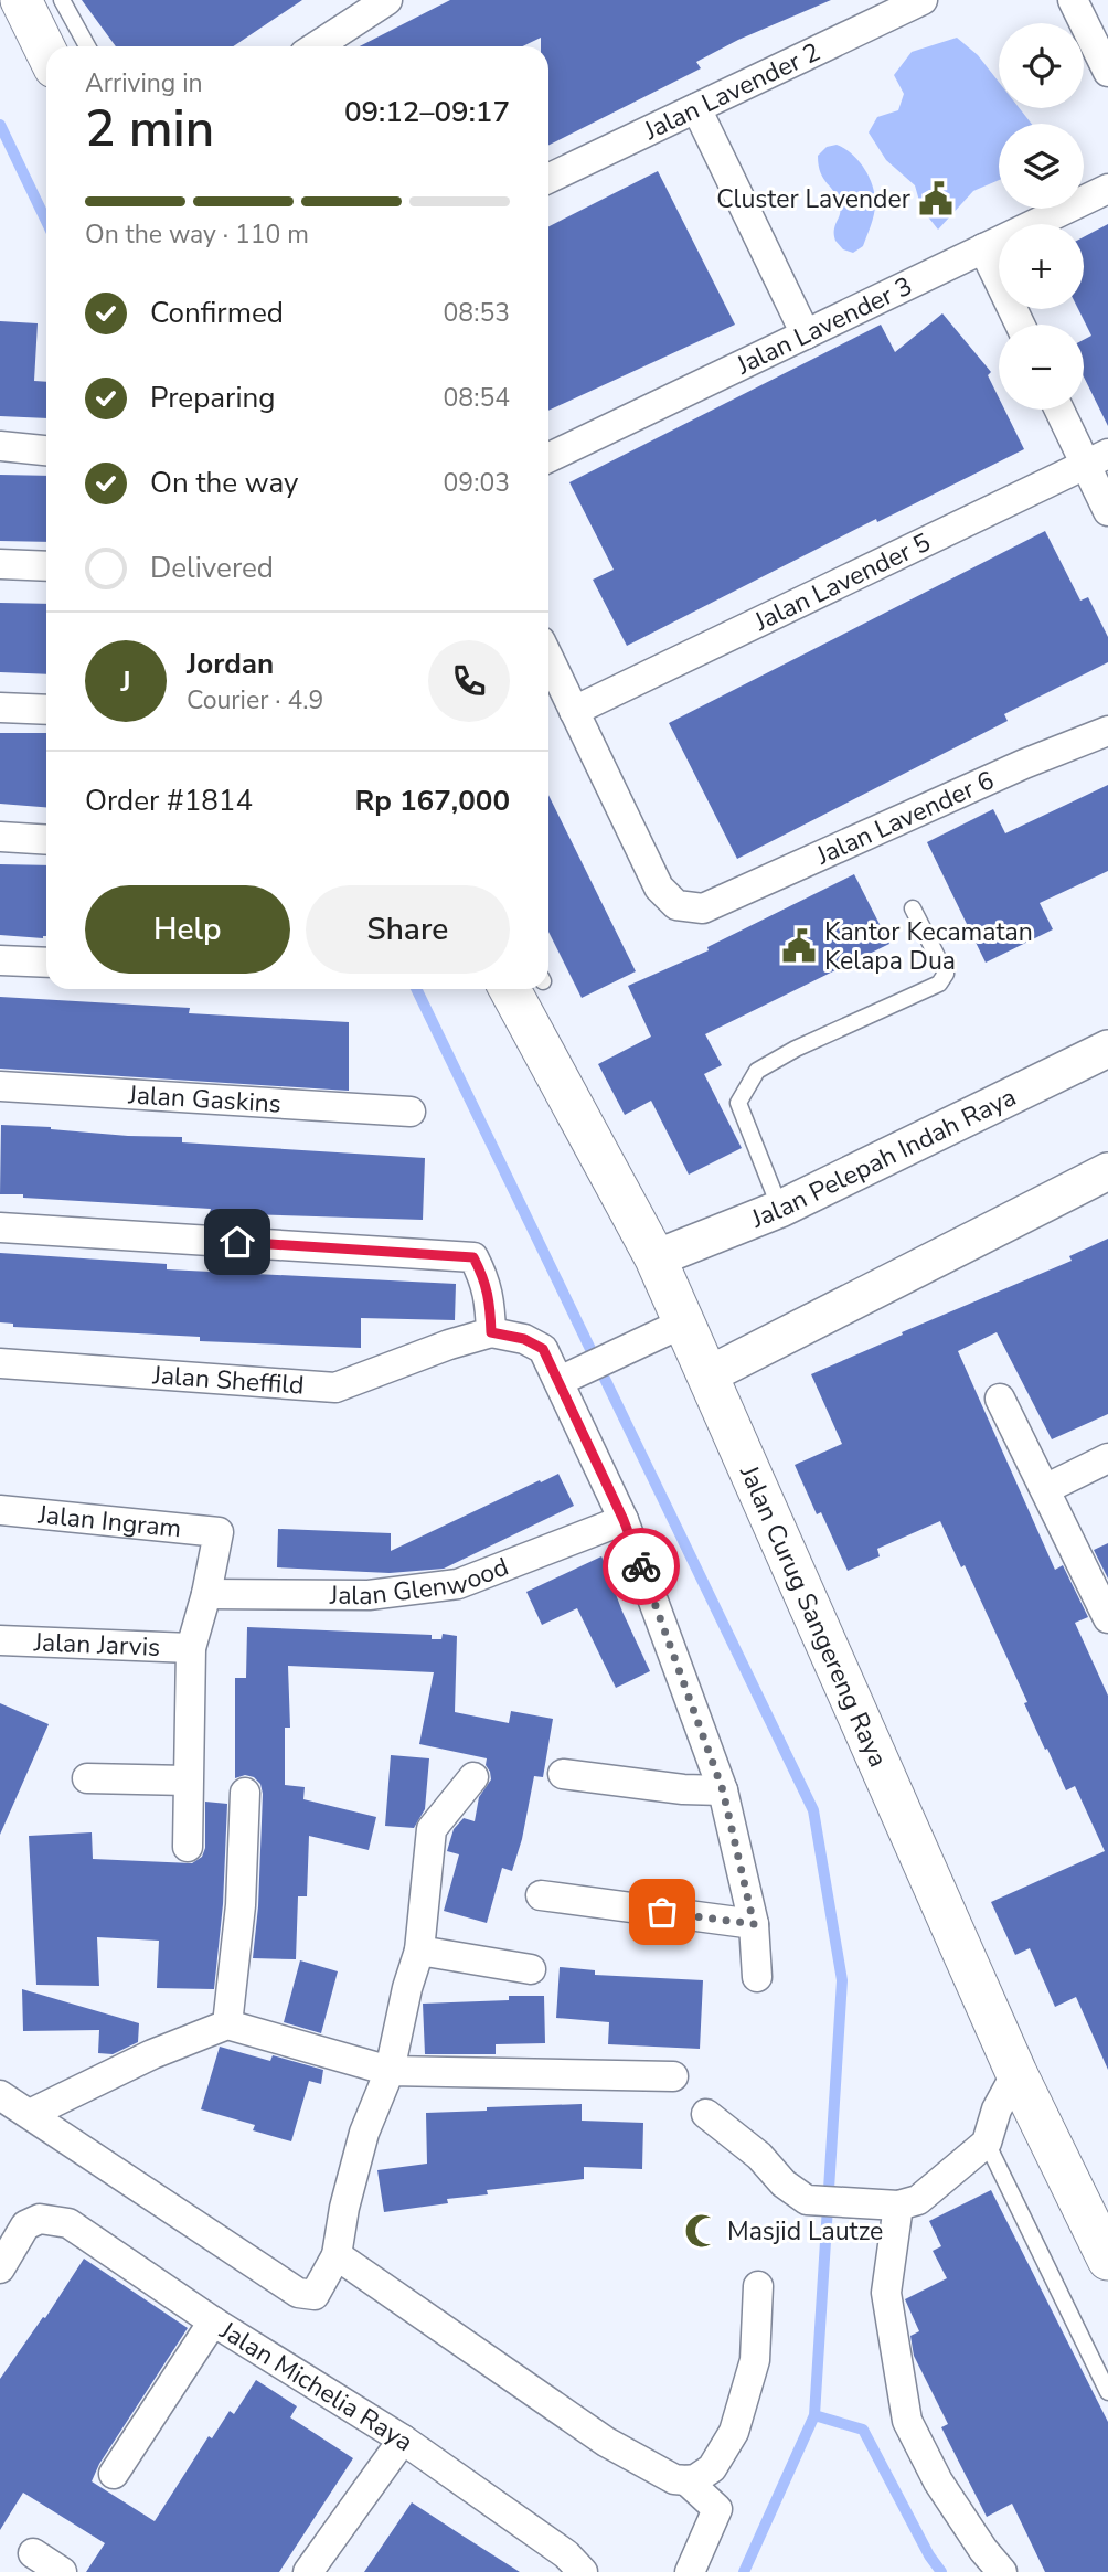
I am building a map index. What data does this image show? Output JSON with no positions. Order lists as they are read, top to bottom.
{
  "streets": {
    "main road": ["Jalan Curug Sangereng Raya"],
    "street": [
      "Jalan Lavender 2",
      "Jalan Lavender 3",
      "Jalan Lavender 5",
      "Jalan Lavender 6",
      "Jalan Gaskins",
      "Jalan Pelepah Indah Raya",
      "Jalan Sheffild",
      "Jalan Ingram",
      "Jalan Glenwood",
      "Jalan Jarvis",
      "Jalan Michelia Raya"
    ]
  },
  "crossings": [
    ["Jalan Lavender 5", "Jalan Lavender 6"],
    ["Jalan Pelepah Indah Raya", "Jalan Curug Sangereng Raya"],
    ["Jalan Ingram", "Jalan Glenwood"]
  ],
  "places": {
    "public building": ["Cluster Lavender", "Kantor Kecamatan Kelapa Dua"],
    "mosque": ["Masjid Lautze"]
  },
  "page": {
    "map_buttons": ["+", "−"],
    "heading": ["2 min", "Arriving in", "09:12–09:17"],
    "panel": [
      "Jordan",
      "Courier · 4.9",
      "Order #1814",
      "Rp 167,000"
    ],
    "bar": "On the way · 110 m",
    "list": [
      ["Confirmed", "08:53"],
      ["Preparing", "08:54"],
      ["On the way", "09:03"],
      "Delivered"
    ],
    "round": "J",
    "buttons": ["Help", "Share"]
  }
}
